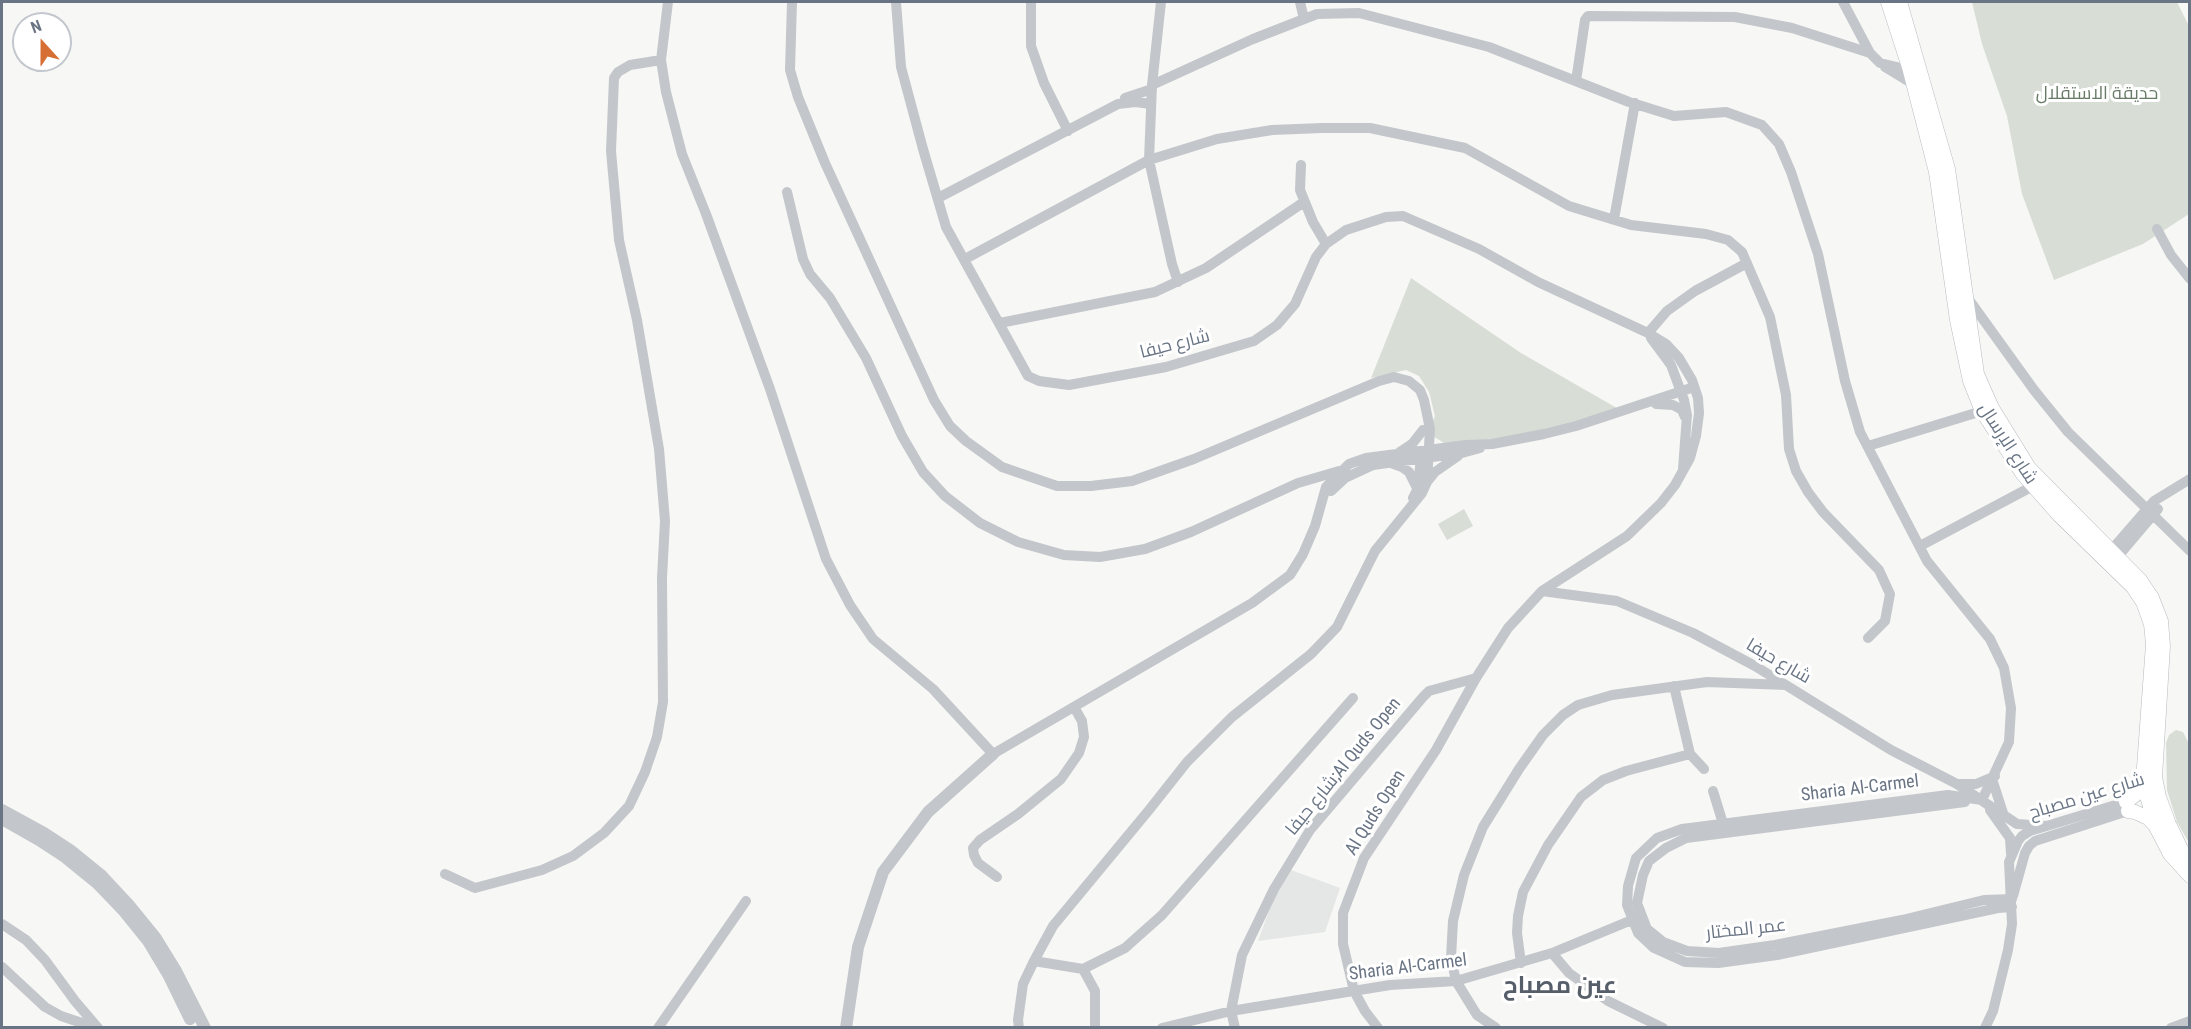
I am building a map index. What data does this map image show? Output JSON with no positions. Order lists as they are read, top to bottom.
{
  "streets": {
    "main road": ["شارع الإرسال"],
    "street": [
      "شارع حيفا",
      "شارع حيفا;Al Quds Open",
      "Sharia Al-Carmel",
      "شارع عين مصباح",
      "Al Quds Open",
      "عمر المختار"
    ]
  },
  "crossings": [
    ["شارع حيفا", "Sharia Al-Carmel"],
    ["شارع حيفا", "شارع عين مصباح"],
    ["شارع حيفا", "Al Quds Open"],
    ["شارع الإرسال", "شارع عين مصباح"],
    ["شارع حيفا;Al Quds Open", "Sharia Al-Carmel"],
    ["شارع حيفا;Al Quds Open", "Al Quds Open"],
    ["Sharia Al-Carmel", "شارع عين مصباح"],
    ["Sharia Al-Carmel", "Al Quds Open"],
    ["Sharia Al-Carmel", "عمر المختار"],
    ["شارع عين مصباح", "عمر المختار"]
  ],
  "districts": ["عين مصباح"],
  "parks": ["حديقة الاستقلال"],
  "north": "top"
}
